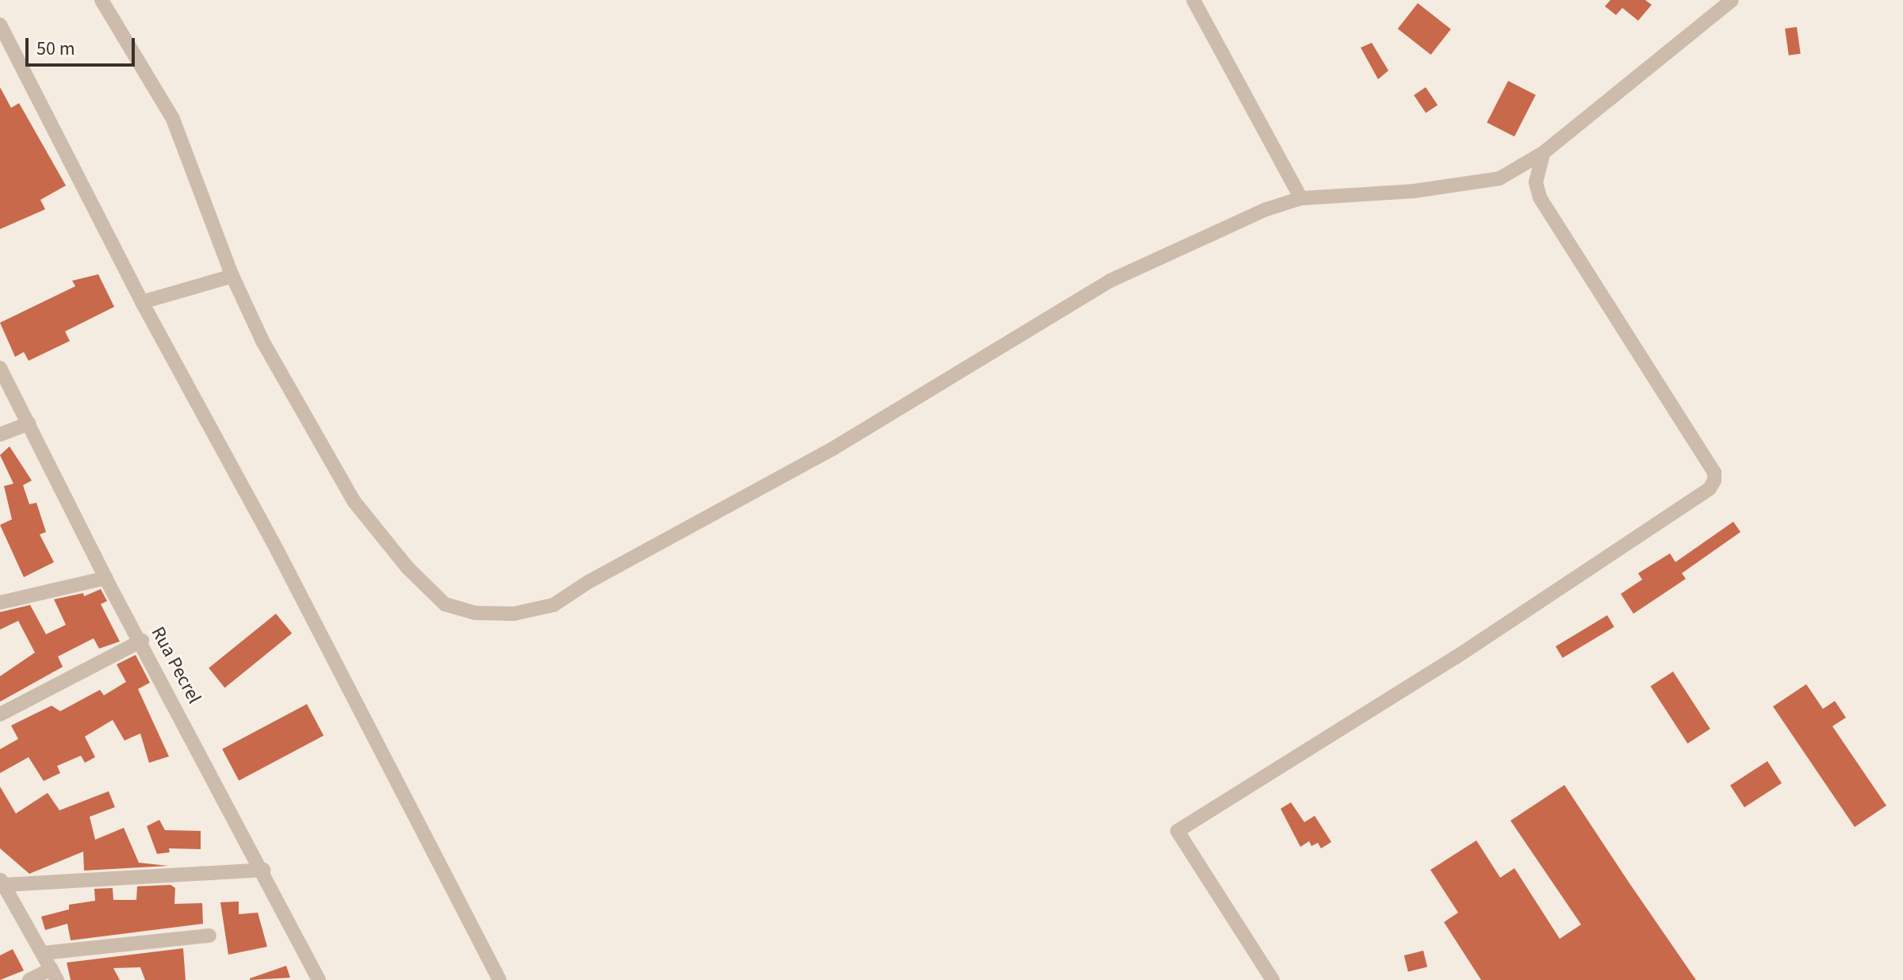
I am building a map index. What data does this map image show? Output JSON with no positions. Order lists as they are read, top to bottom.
{
  "streets": {
    "street": ["Rua Pecrel"]
  },
  "scale_bar": "50 m"
}
